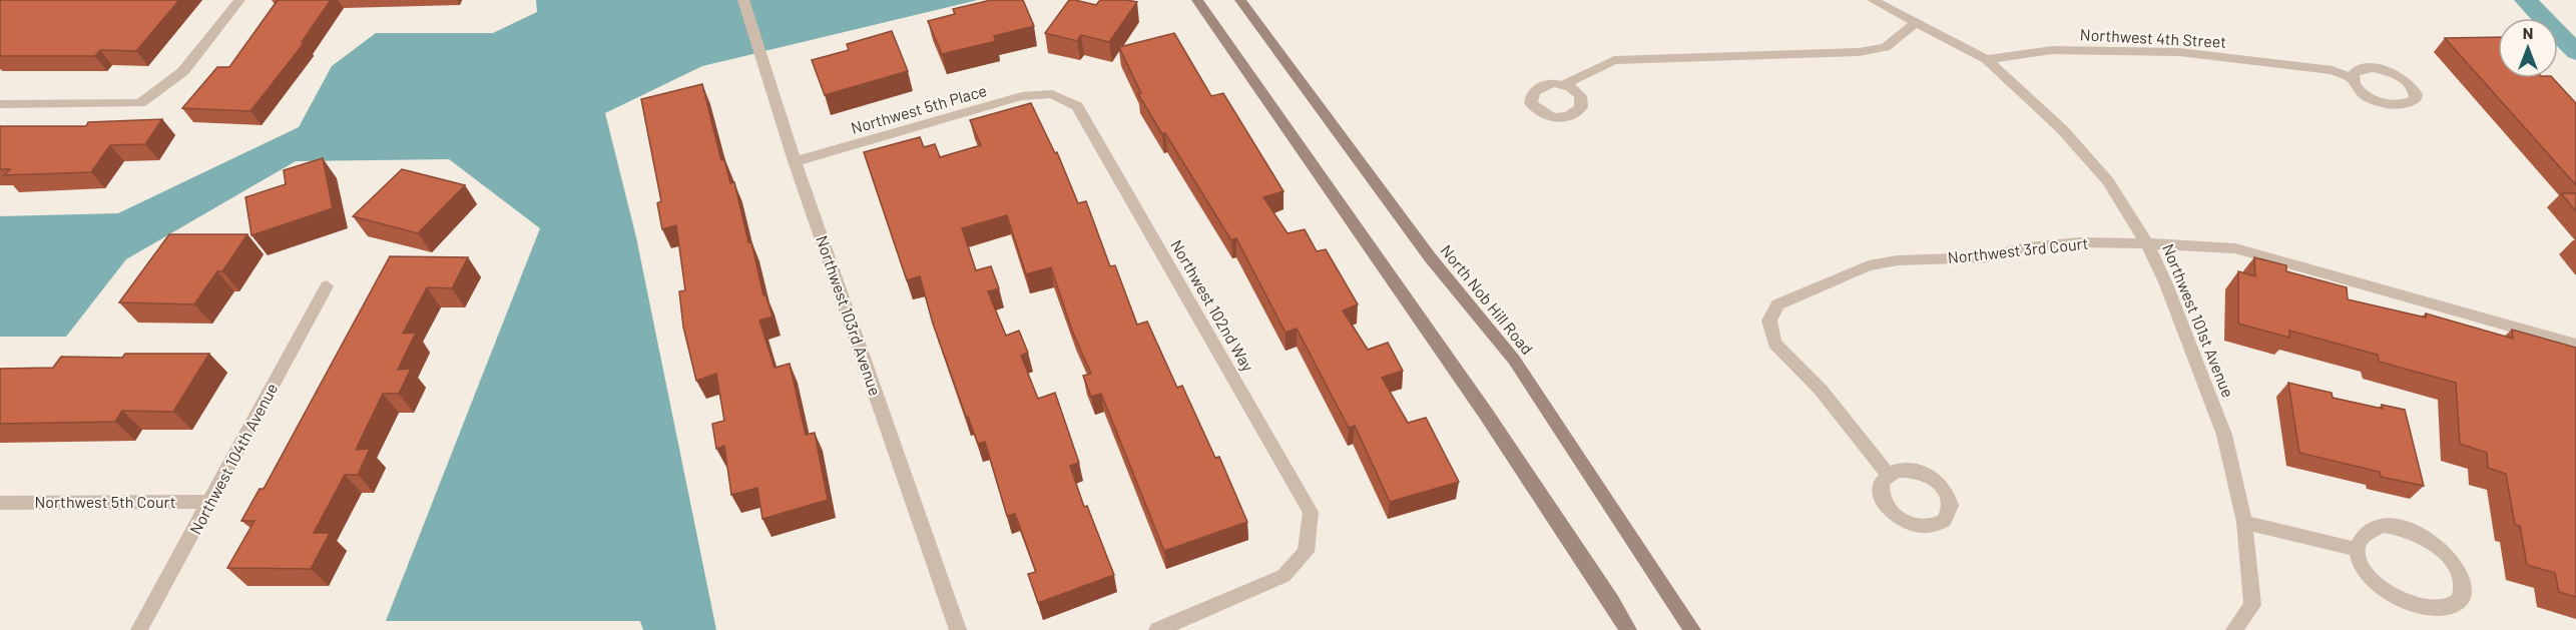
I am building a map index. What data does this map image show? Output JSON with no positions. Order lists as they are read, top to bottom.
{
  "streets": {
    "main road": ["North Nob Hill Road"],
    "street": [
      "Northwest 4th Street",
      "Northwest 5th Place",
      "Northwest 3rd Court",
      "Northwest 102nd Way",
      "Northwest 103rd Avenue",
      "Northwest 101st Avenue",
      "Northwest 104th Avenue",
      "Northwest 5th Court"
    ]
  },
  "crossings": [
    ["Northwest 4th Street", "Northwest 101st Avenue"],
    ["Northwest 5th Place", "Northwest 102nd Way"],
    ["Northwest 5th Place", "Northwest 103rd Avenue"],
    ["Northwest 3rd Court", "Northwest 101st Avenue"],
    ["Northwest 104th Avenue", "Northwest 5th Court"]
  ],
  "north": "top"
}
